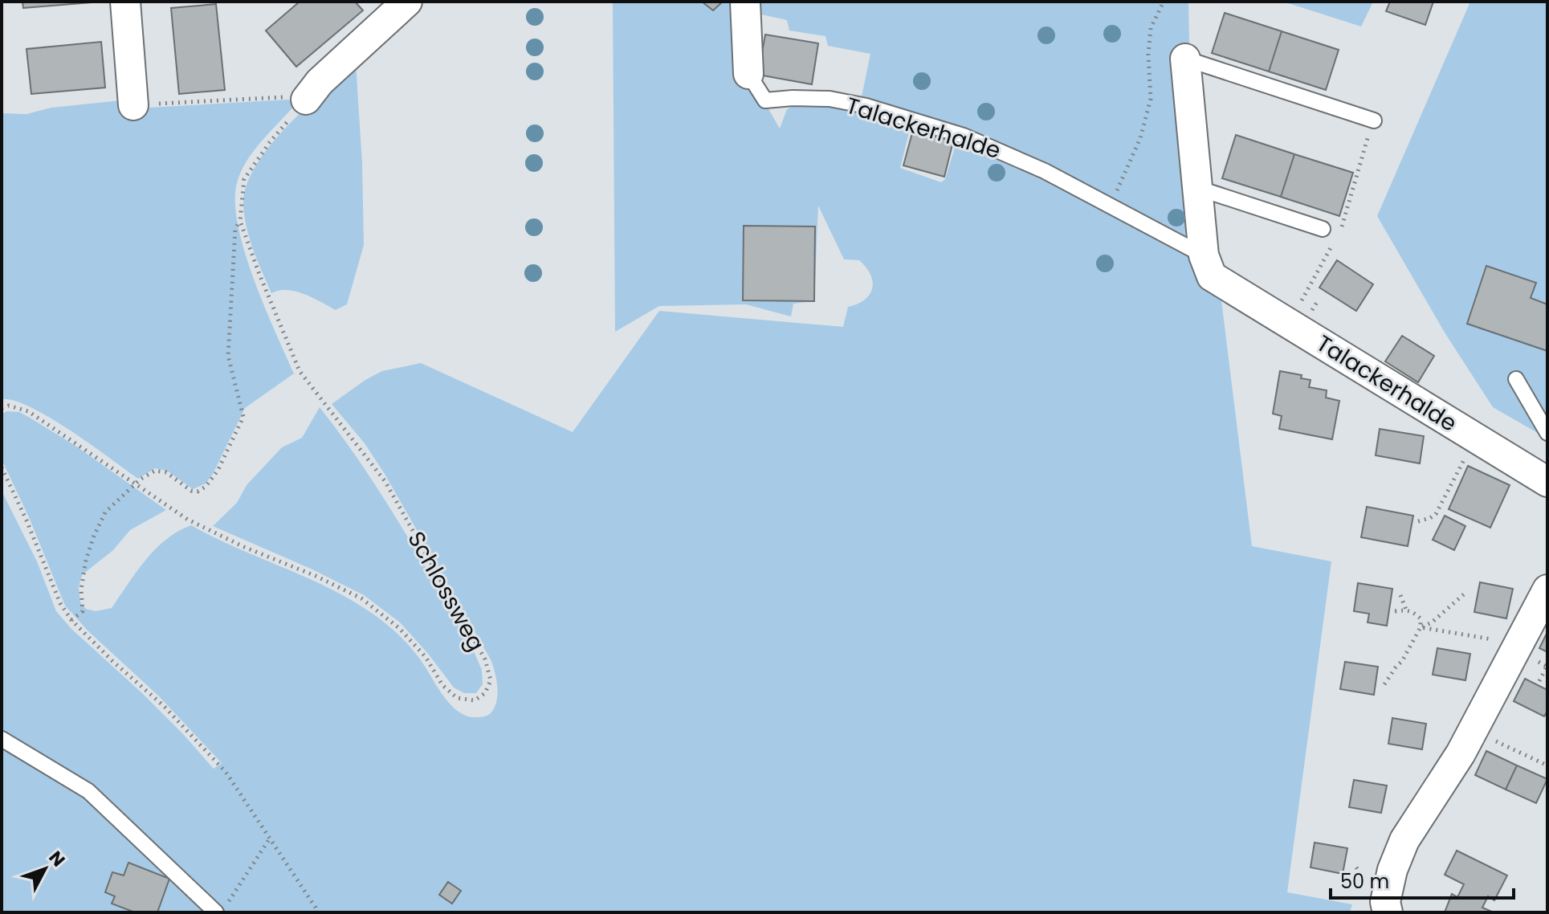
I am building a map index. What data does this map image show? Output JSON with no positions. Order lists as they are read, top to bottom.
{
  "streets": {
    "street": ["Talackerhalde"],
    "path": ["Schlossweg"]
  },
  "scale_bar": "50 m",
  "north": "top right"
}
